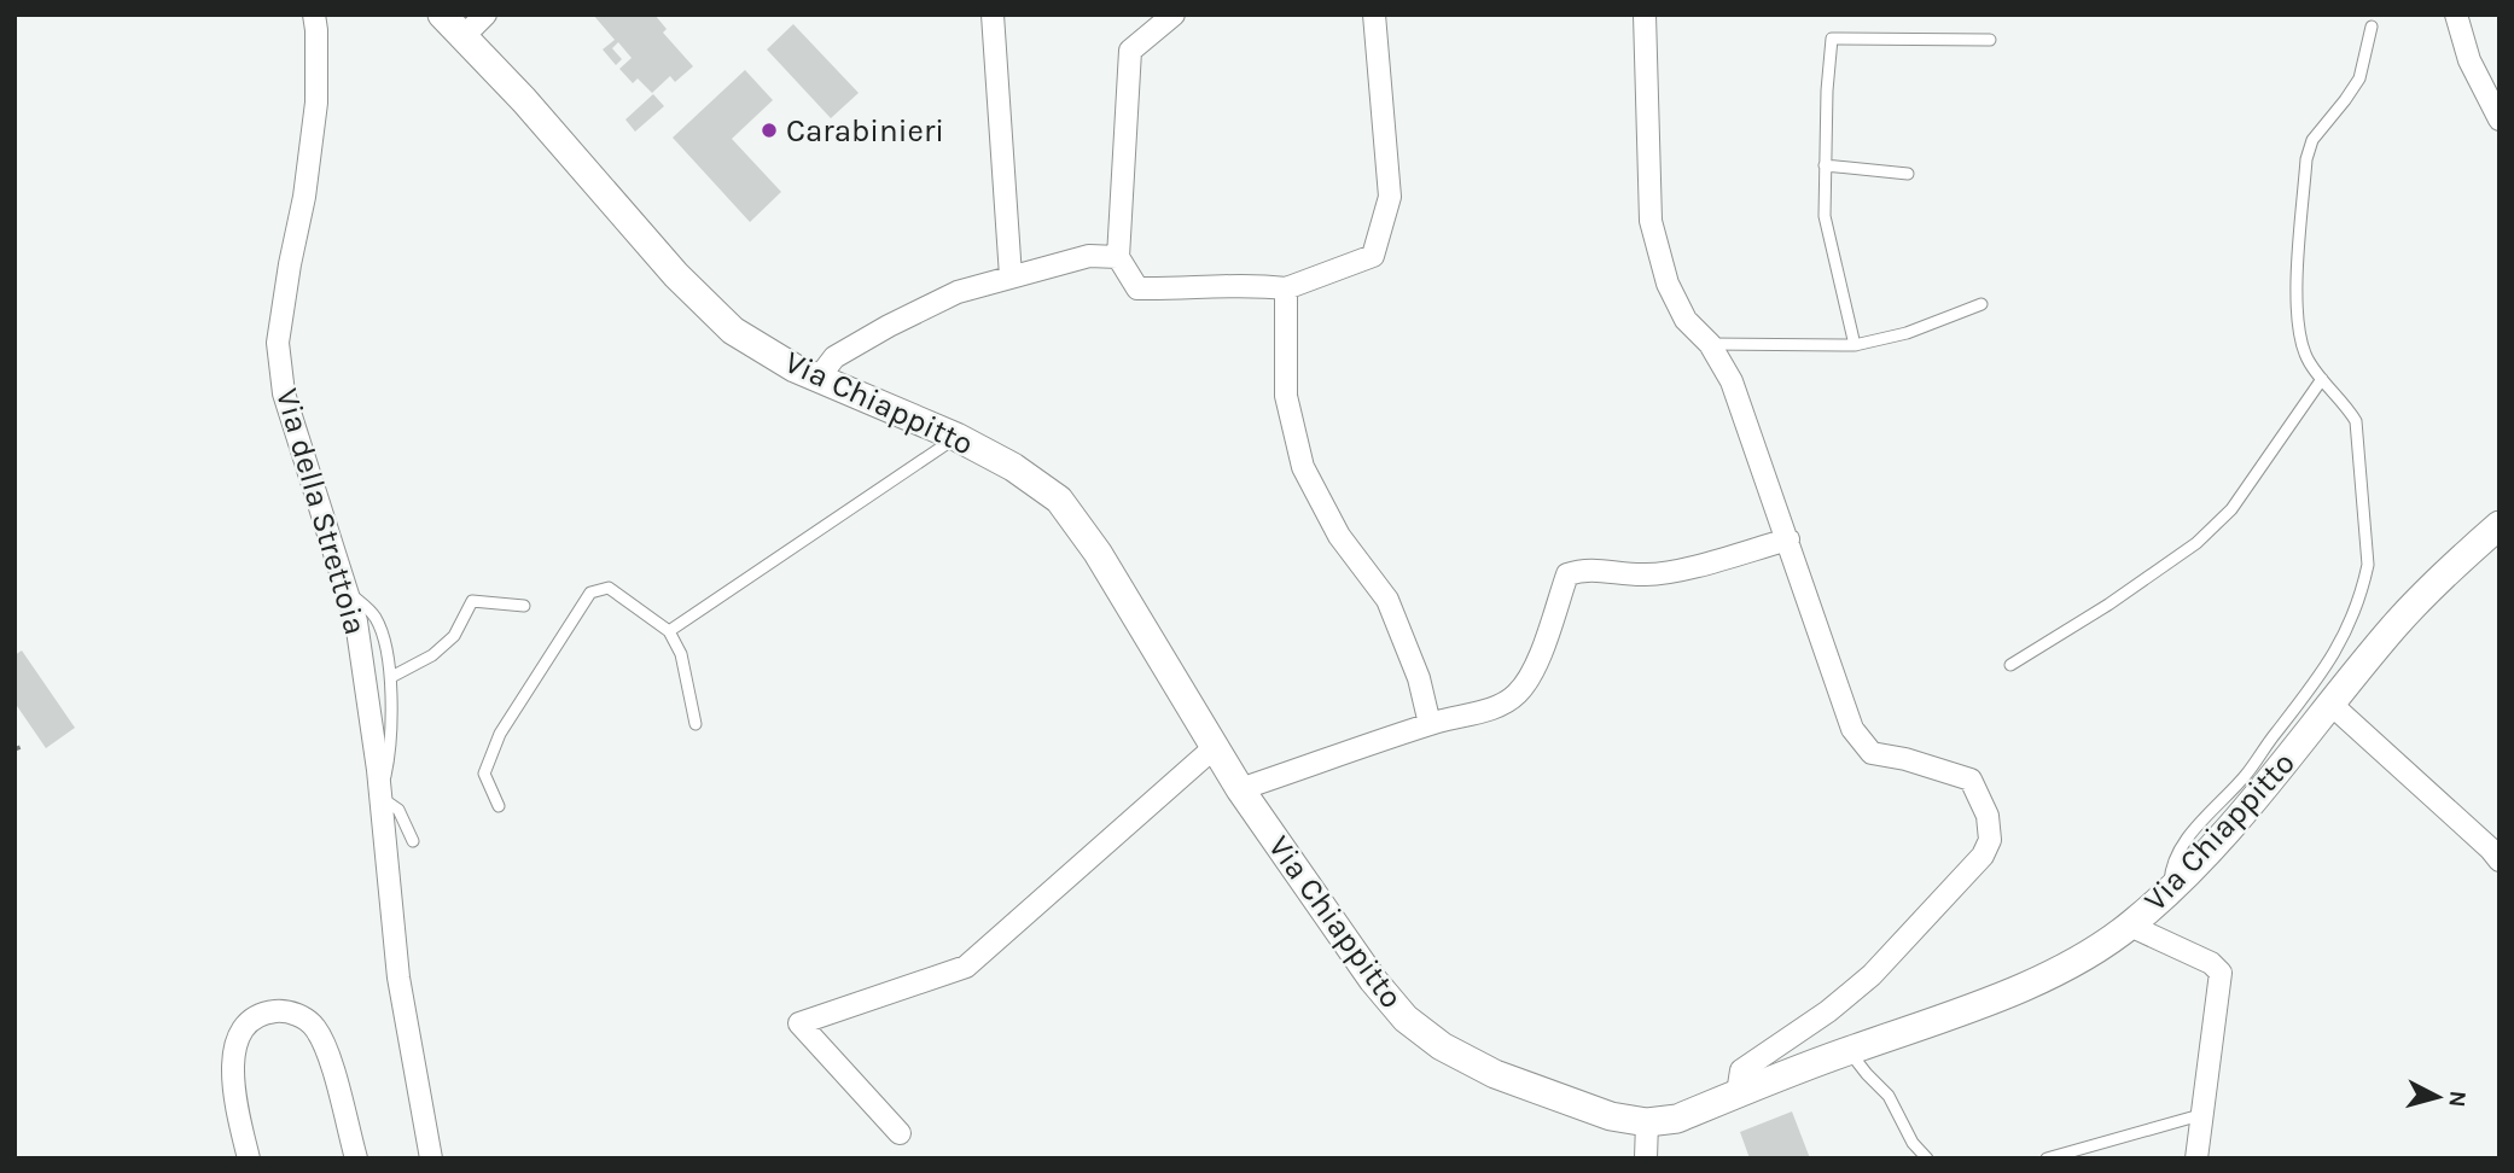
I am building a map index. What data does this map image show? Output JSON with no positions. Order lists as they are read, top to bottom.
{
  "streets": {
    "street": ["Via Chiappitto", "Via della Strettoia"]
  },
  "places": ["Carabinieri"],
  "north": "right"
}
